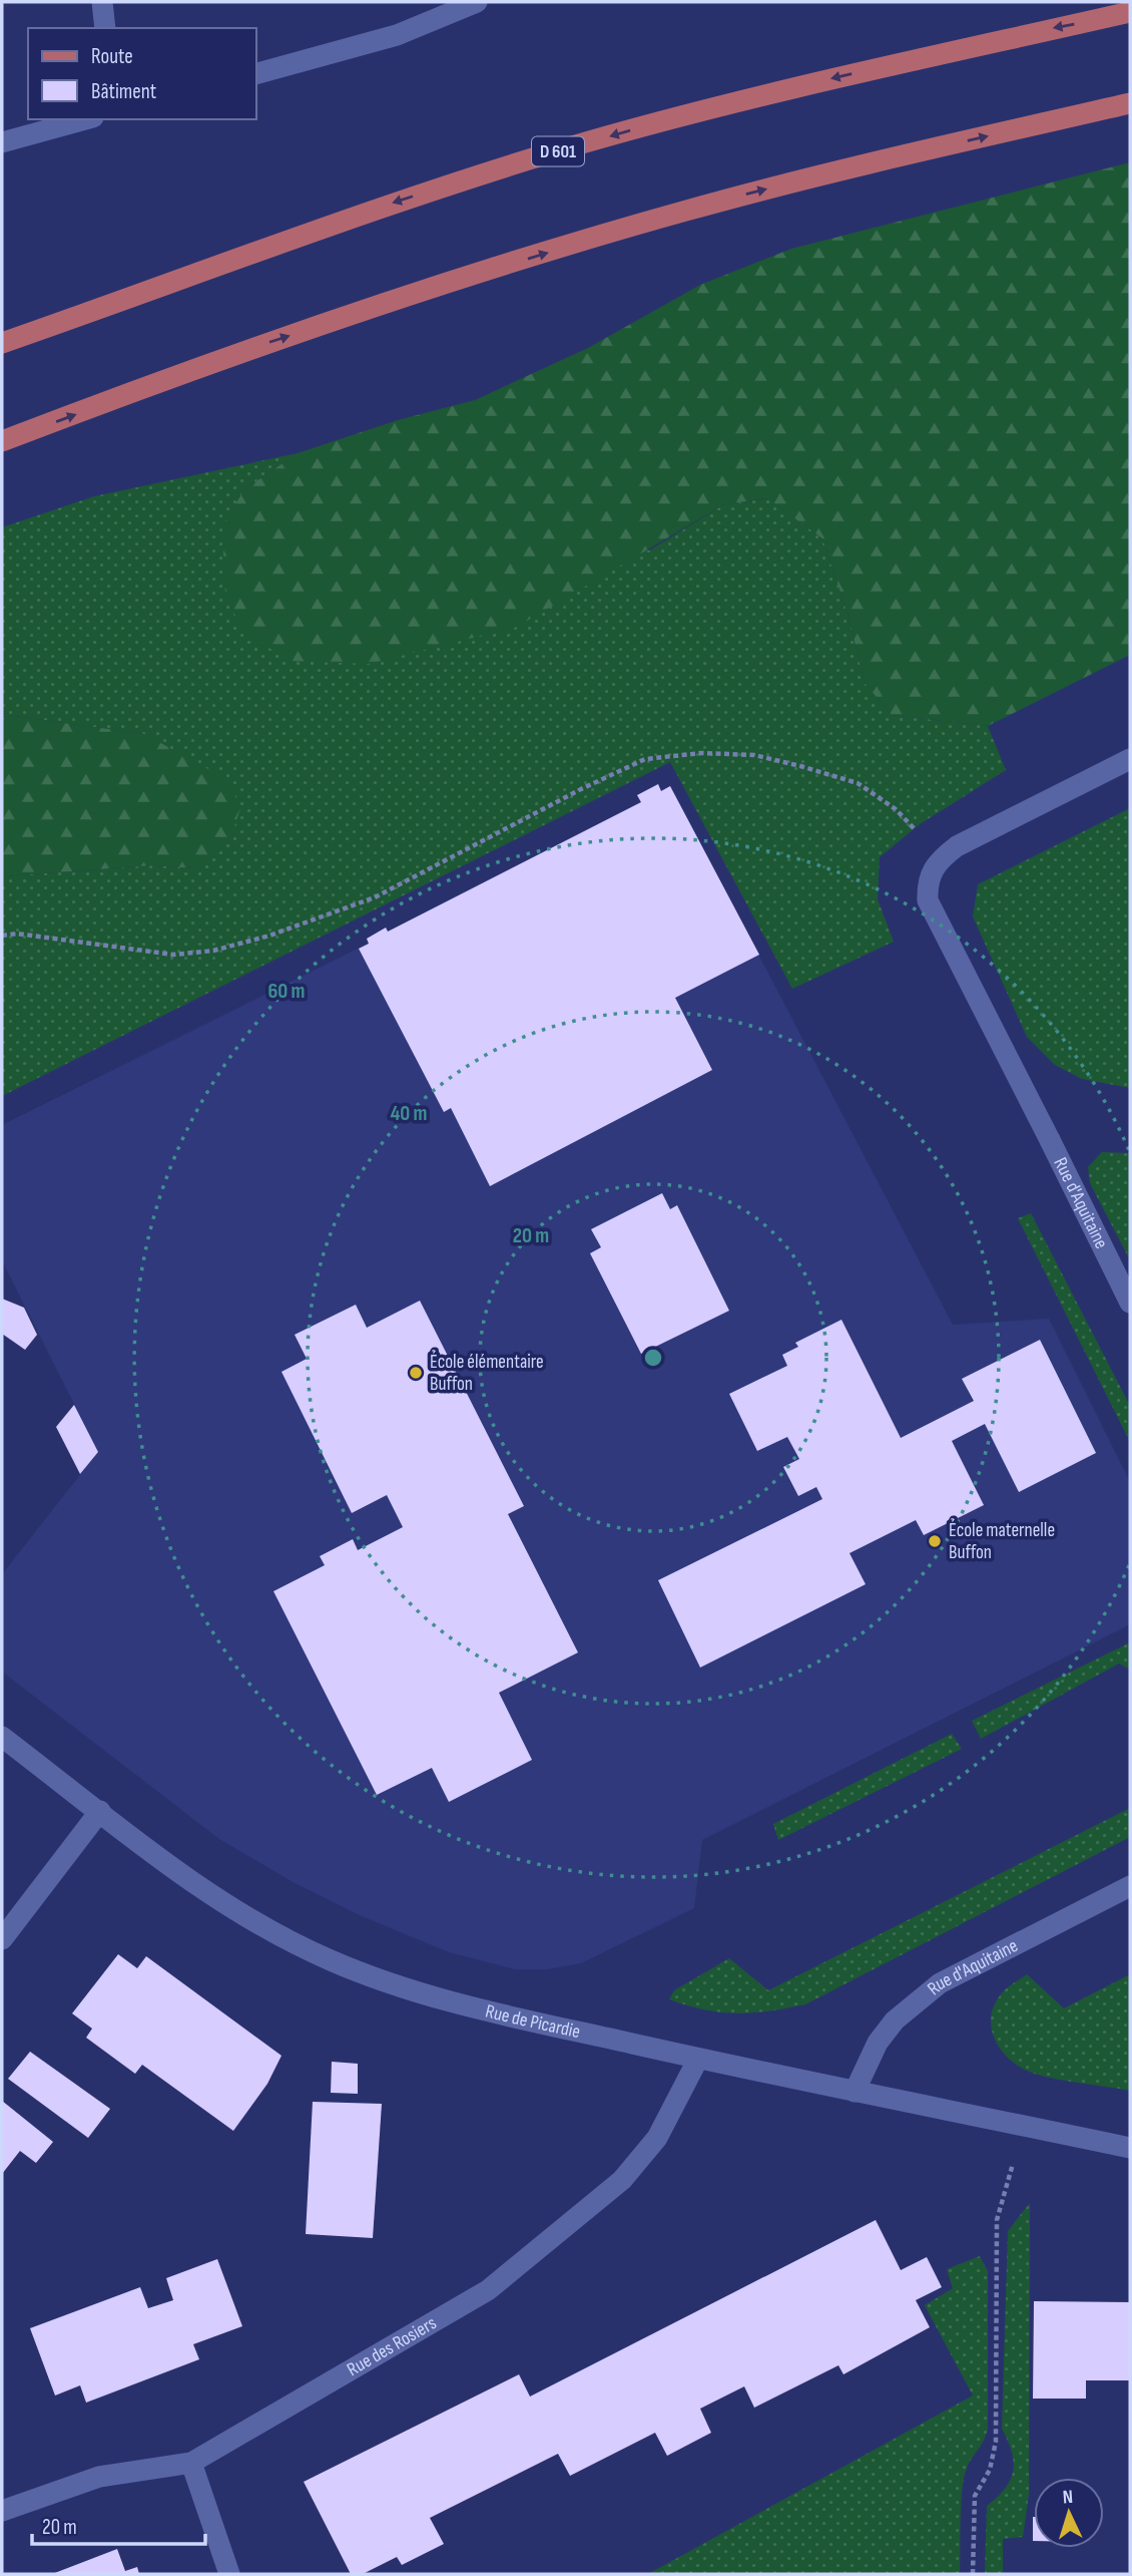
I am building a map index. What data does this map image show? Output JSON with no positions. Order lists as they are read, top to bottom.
{
  "streets": {
    "main road": ["D 601"],
    "street": ["Rue d'Aquitaine", "Rue de Picardie", "Rue des Rosiers"]
  },
  "crossings": [
    ["Rue d'Aquitaine", "Rue de Picardie"],
    ["Rue de Picardie", "Rue des Rosiers"]
  ],
  "places": ["École élémentaire Buffon", "École maternelle Buffon"],
  "legend": ["Route", "Bâtiment"],
  "scale_bar": "20 m",
  "north": "top",
  "rings": ["60 m", "40 m", "20 m"]
}
